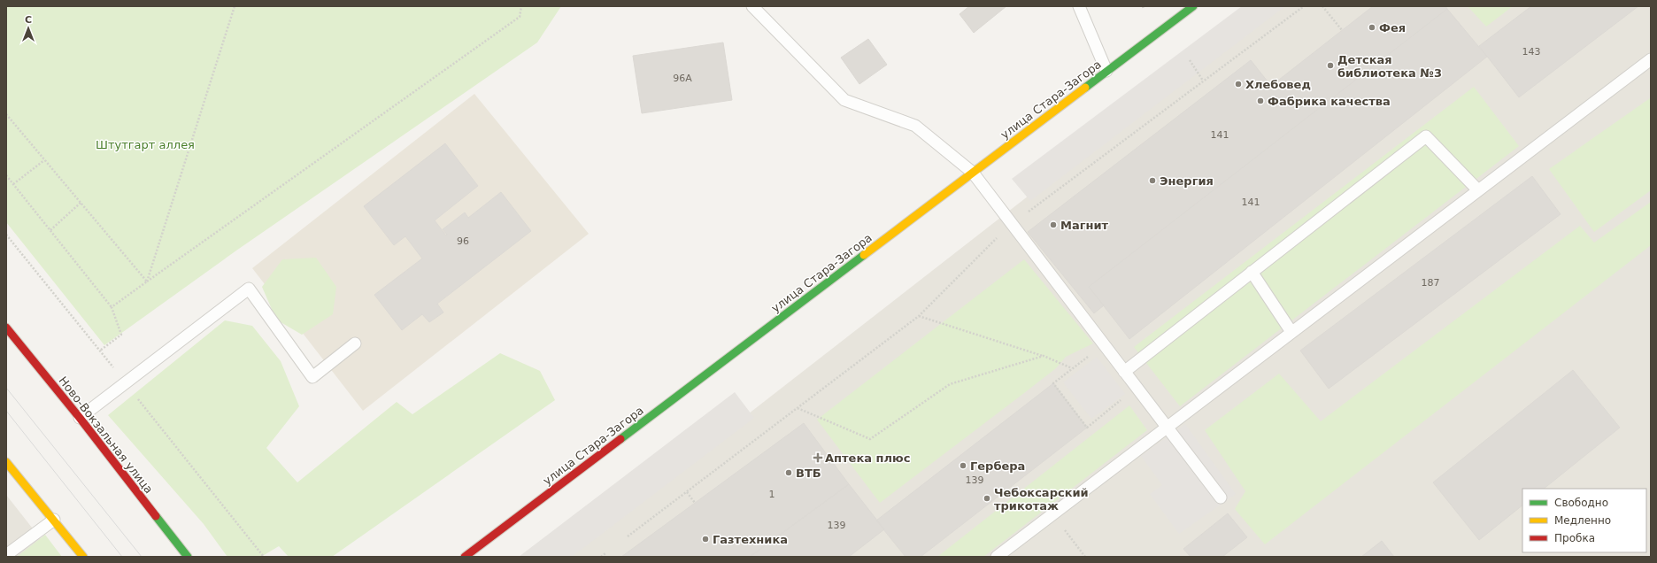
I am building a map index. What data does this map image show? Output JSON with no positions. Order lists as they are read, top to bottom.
{
  "streets": {
    "main road": ["улица Стара-Загора", "Ново-Вокзальная улица"]
  },
  "parks": ["Штутгарт аллея"],
  "places": {
    "other": [
      "Фея",
      "Детская библиотека №3",
      "Хлебовед",
      "Фабрика качества",
      "Энергия",
      "Магнит",
      "Гербера",
      "ВТБ",
      "Чебоксарский трикотаж",
      "Газтехника"
    ],
    "health": ["Аптека плюс"]
  },
  "house_numbers": [
    "143",
    "96А",
    "141",
    "141",
    "96",
    "187",
    "139",
    "1",
    "139"
  ],
  "legend": ["Свободно", "Медленно", "Пробка"],
  "north": "top"
}
